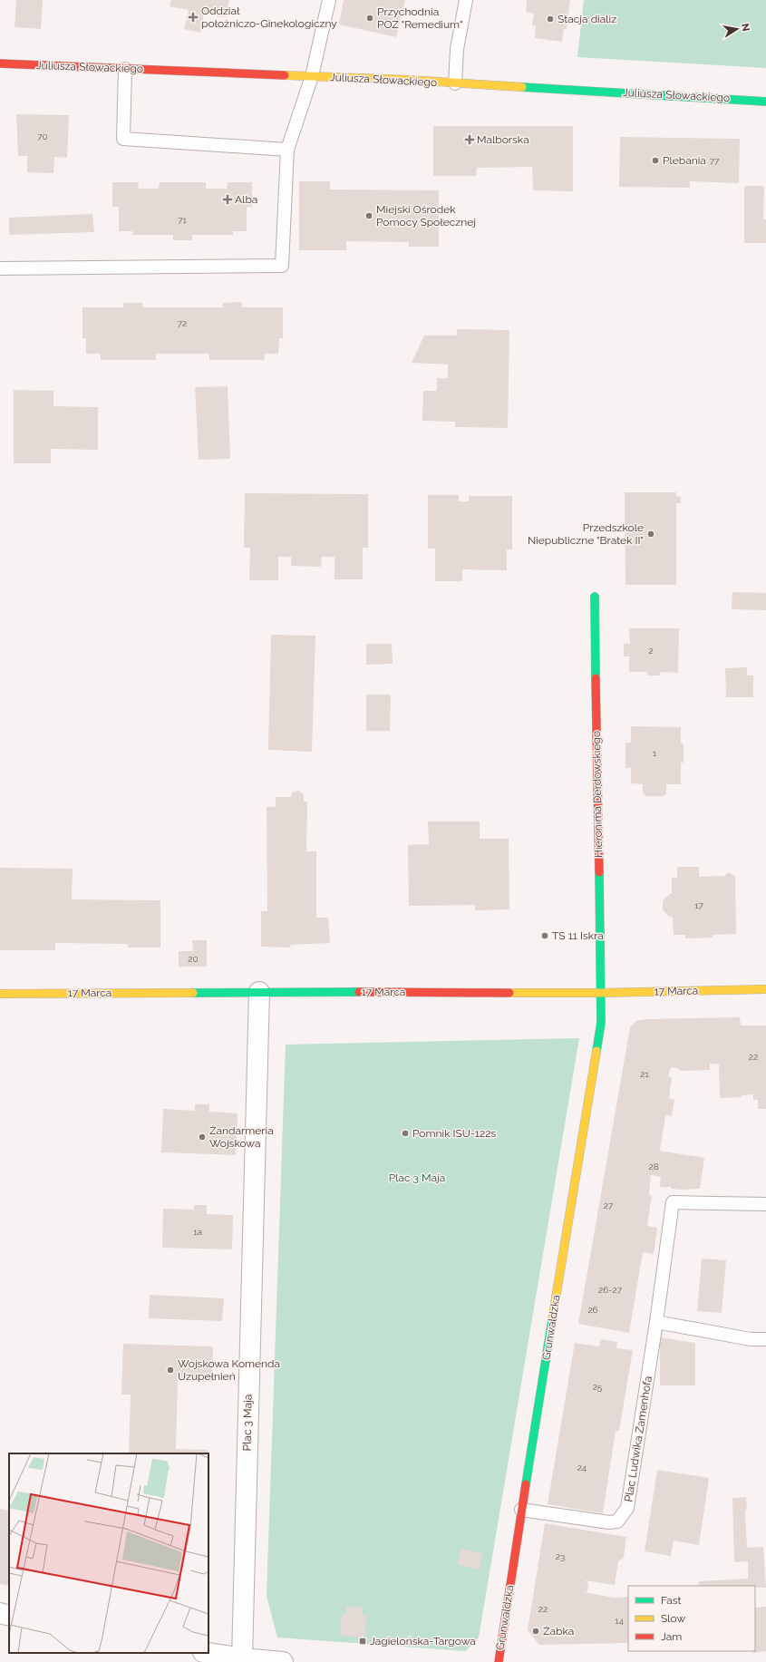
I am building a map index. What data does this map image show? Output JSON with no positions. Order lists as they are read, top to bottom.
{
  "streets": {
    "street": [
      "Juliusza Słowackiego",
      "Hieronima Derdowskiego",
      "17 Marca",
      "Grunwaldzka",
      "Plac 3 Maja"
    ],
    "lane": ["Plac Ludwika Zamenhofa"]
  },
  "crossings": [
    ["Hieronima Derdowskiego", "17 Marca"],
    ["Hieronima Derdowskiego", "Grunwaldzka"],
    ["17 Marca", "Grunwaldzka"],
    ["17 Marca", "Plac 3 Maja"],
    ["Grunwaldzka", "Plac Ludwika Zamenhofa"]
  ],
  "parks": ["Plac 3 Maja"],
  "places": {
    "health": ["Oddział położniczo-Ginekologiczny", "Malborska", "Alba"],
    "other": [
      "Przychodnia POZ \"Remedium\"",
      "Stacja dializ",
      "Plebania",
      "Miejski Ośrodek Pomocy Społecznej",
      "Przedszkole Niepubliczne \"Bratek II\"",
      "TS 11 Iskra",
      "Pomnik ISU-122s",
      "Żandarmeria Wojskowa",
      "Wojskowa Komenda Uzupełnień",
      "Żabka"
    ],
    "transit": ["Jagielońska-Targowa"]
  },
  "house_numbers": [
    "70",
    "77",
    "71",
    "72",
    "2",
    "1",
    "17",
    "20",
    "22",
    "21",
    "28",
    "27",
    "1a",
    "26-27",
    "26",
    "25",
    "24",
    "23",
    "22",
    "14"
  ],
  "legend": ["Fast", "Slow", "Jam"],
  "north": "right"
}
